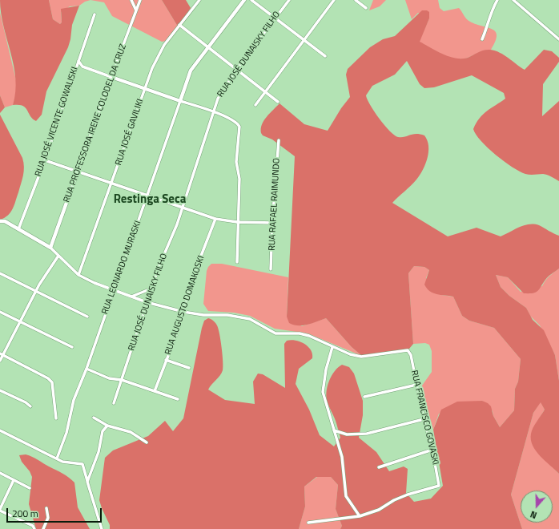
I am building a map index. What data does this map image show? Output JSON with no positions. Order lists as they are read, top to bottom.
{
  "streets": {
    "street": [
      "RUA JOSÉ DUNAISKY FILHO",
      "RUA JOSÉ VICENTE GOWALISKI",
      "RUA PROFESSORA IRENE COLODEL DA CRUZ",
      "RUA JOSÉ GAVILIKI",
      "RUA RAFAEL RAIMUNDO",
      "RUA LEONARDO MURASKI",
      "RUA AUGUSTO DOMAKOSKI",
      "RUA FRANCISCO GOVASKI"
    ]
  },
  "districts": ["Restinga Seca"],
  "scale_bar": "200 m",
  "north": "bottom"
}
